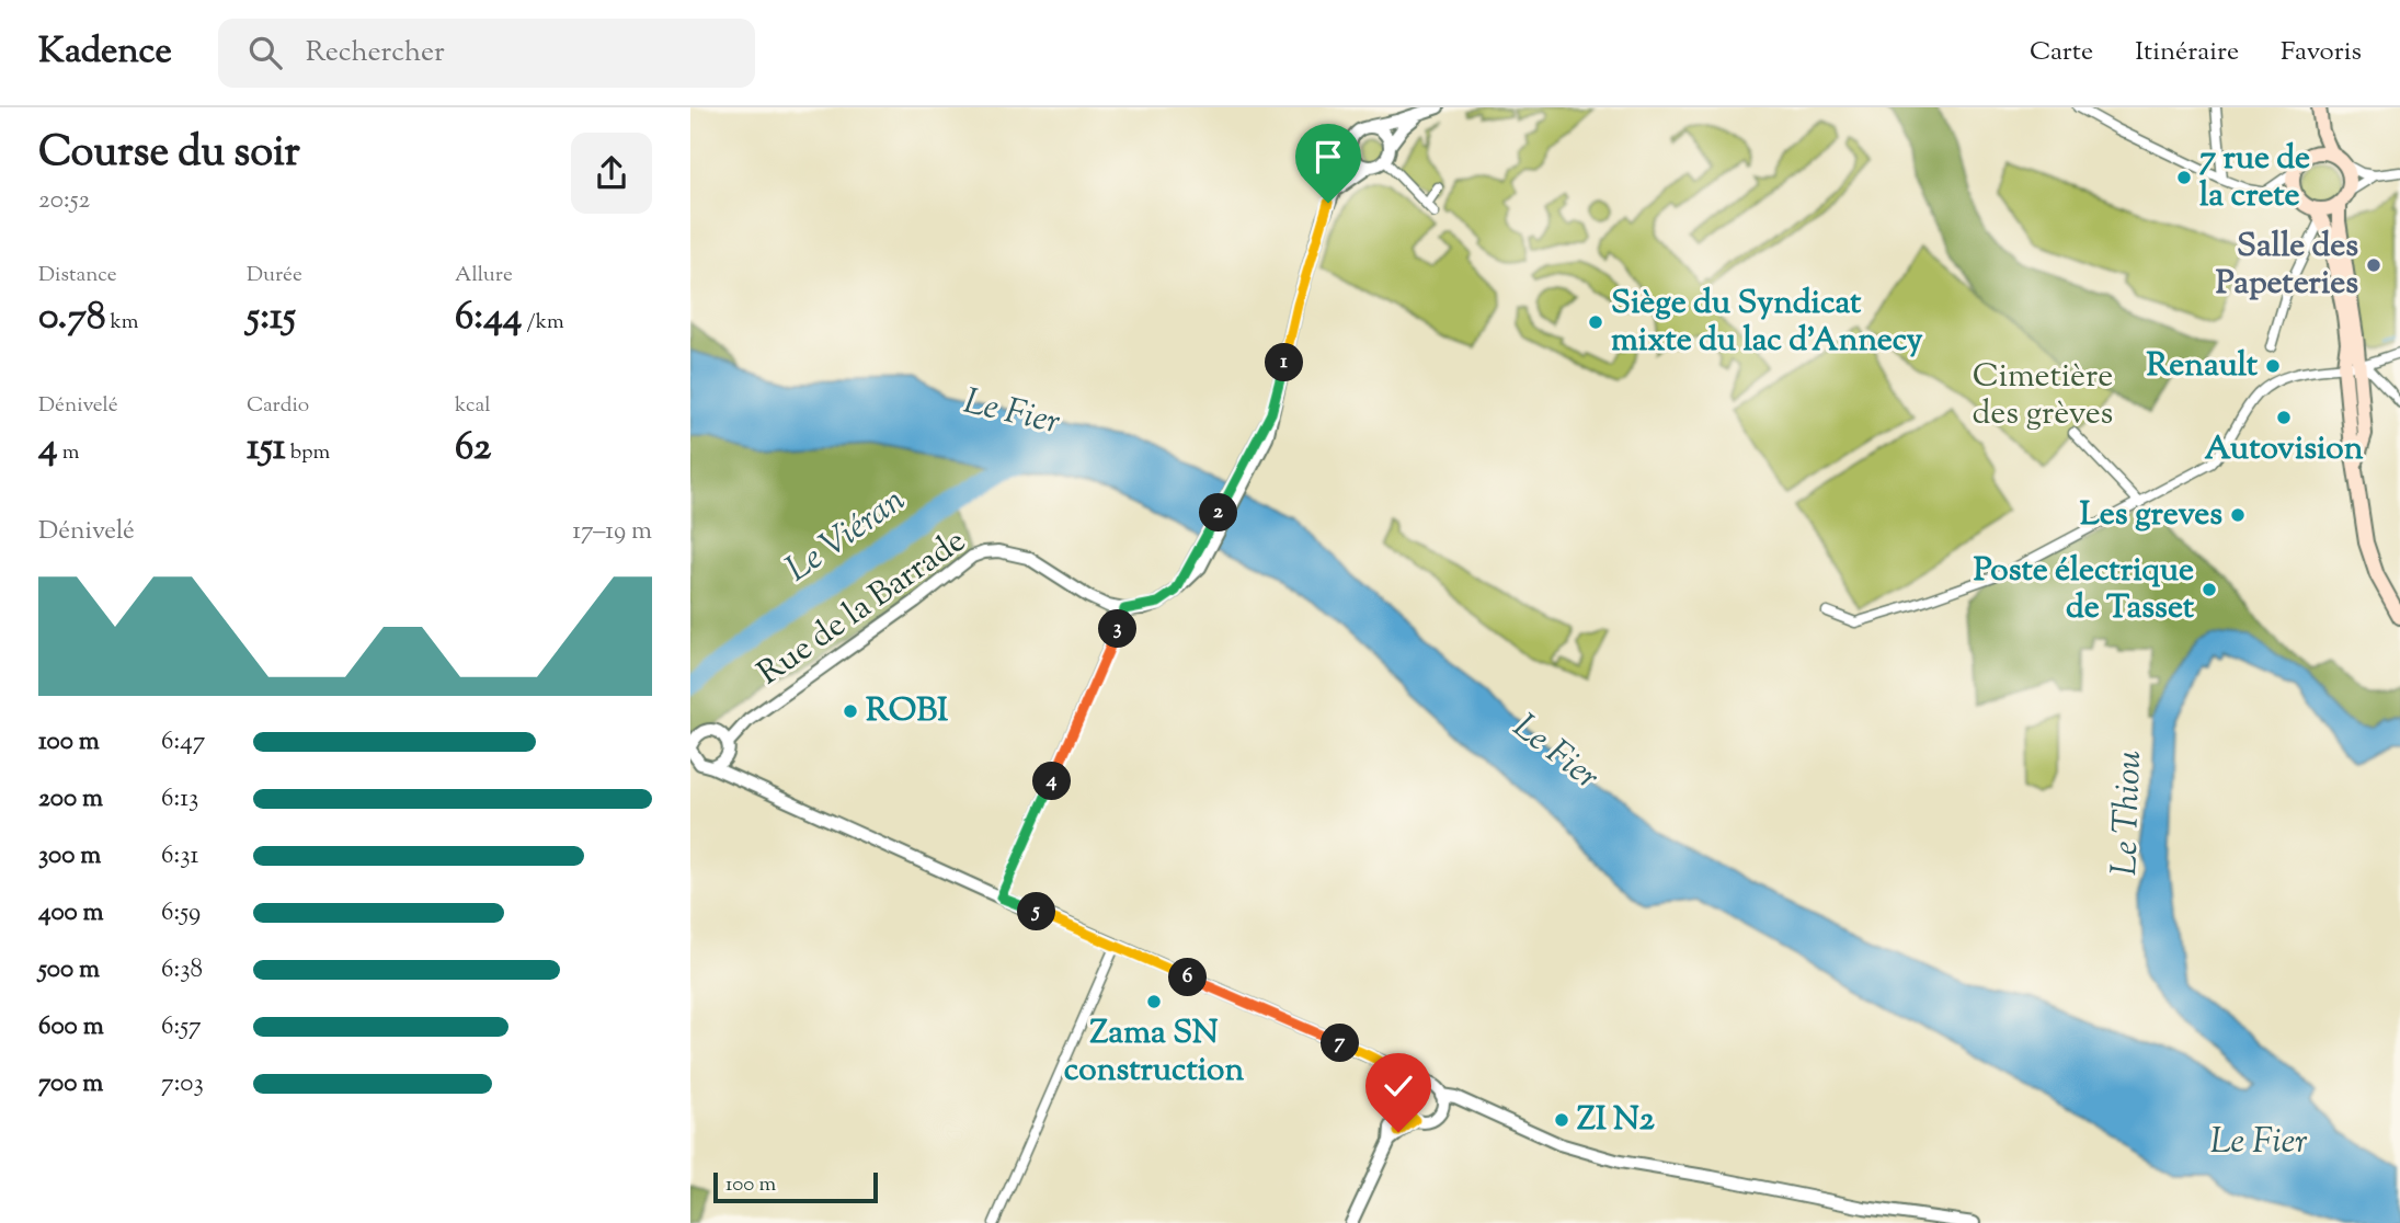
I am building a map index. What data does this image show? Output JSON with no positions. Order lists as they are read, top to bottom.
{
  "streets": {
    "street": ["Rue de la Barrade"]
  },
  "water": ["Le Fier", "Le Viéran", "Le Thiou"],
  "parks": ["Cimetière des grèves"],
  "places": [
    "7 rue de la crete",
    "Salle des Papeteries",
    "Siège du Syndicat mixte du lac d'Annecy",
    "Renault",
    "Autovision",
    "Les greves",
    "Poste électrique de Tasset",
    "ROBI",
    "Zama SN construction",
    "ZI N2"
  ],
  "scale_bar": "100 m",
  "page": {
    "header": "Kadence",
    "search": "Rechercher",
    "nav": ["Carte", "Itinéraire", "Favoris"],
    "heading": ["Course du soir", "20:52"],
    "stats": [
      ["Distance", "0.78 km"],
      ["Durée", "5:15"],
      ["Allure", "6:44 /km"],
      ["Dénivelé", "4 m"],
      ["Cardio", "151 bpm"],
      ["kcal", "62"]
    ],
    "pins": [
      "1",
      "2",
      "3",
      "4",
      "5",
      "6",
      "7"
    ],
    "chart": ["Dénivelé", "17–19 m"],
    "list": [
      {
        "name": "100 m",
        "note": "6:47"
      },
      {
        "name": "200 m",
        "note": "6:13"
      },
      {
        "name": "300 m",
        "note": "6:31"
      },
      {
        "name": "400 m",
        "note": "6:59"
      },
      {
        "name": "500 m",
        "note": "6:38"
      },
      {
        "name": "600 m",
        "note": "6:57"
      },
      {
        "name": "700 m",
        "note": "7:03"
      }
    ],
    "scale": "100 m"
  }
}
